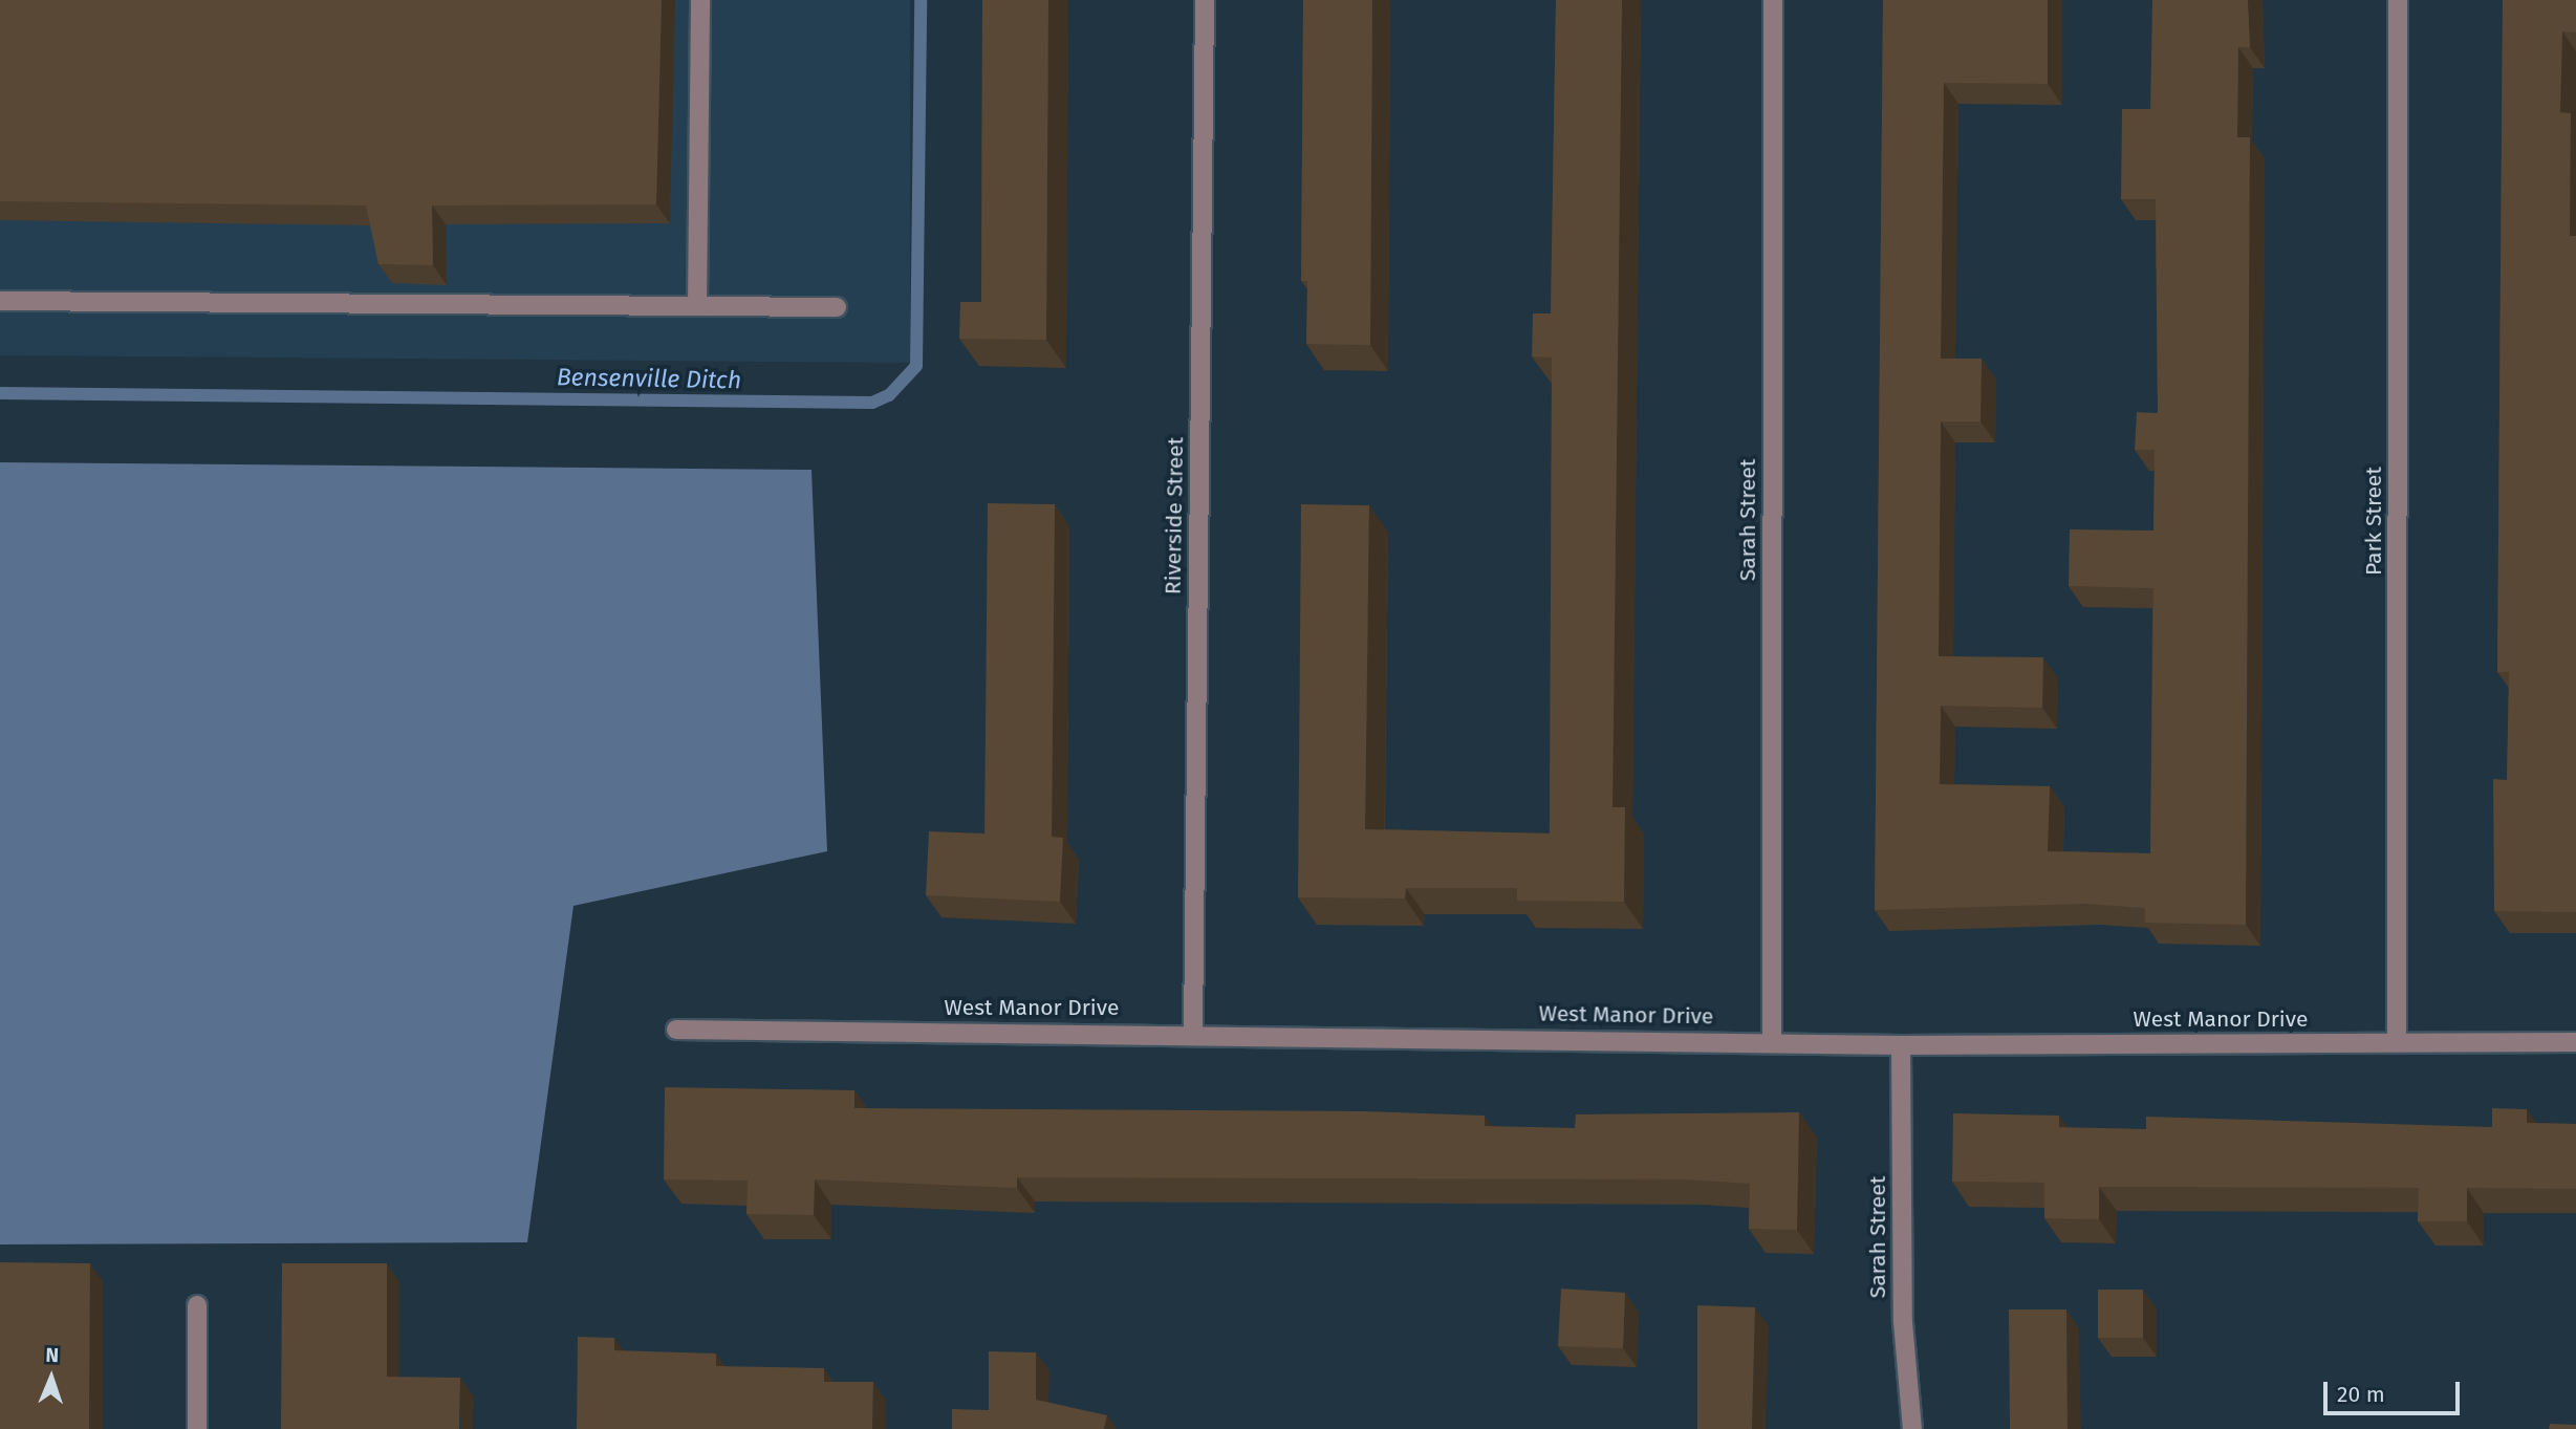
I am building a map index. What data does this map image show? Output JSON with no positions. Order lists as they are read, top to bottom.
{
  "streets": {
    "street": [
      "Riverside Street",
      "Sarah Street",
      "Park Street",
      "West Manor Drive"
    ]
  },
  "crossings": [
    ["Riverside Street", "West Manor Drive"],
    ["Sarah Street", "West Manor Drive"],
    ["Park Street", "West Manor Drive"]
  ],
  "water": ["Bensenville Ditch"],
  "scale_bar": "20 m",
  "north": "top"
}
